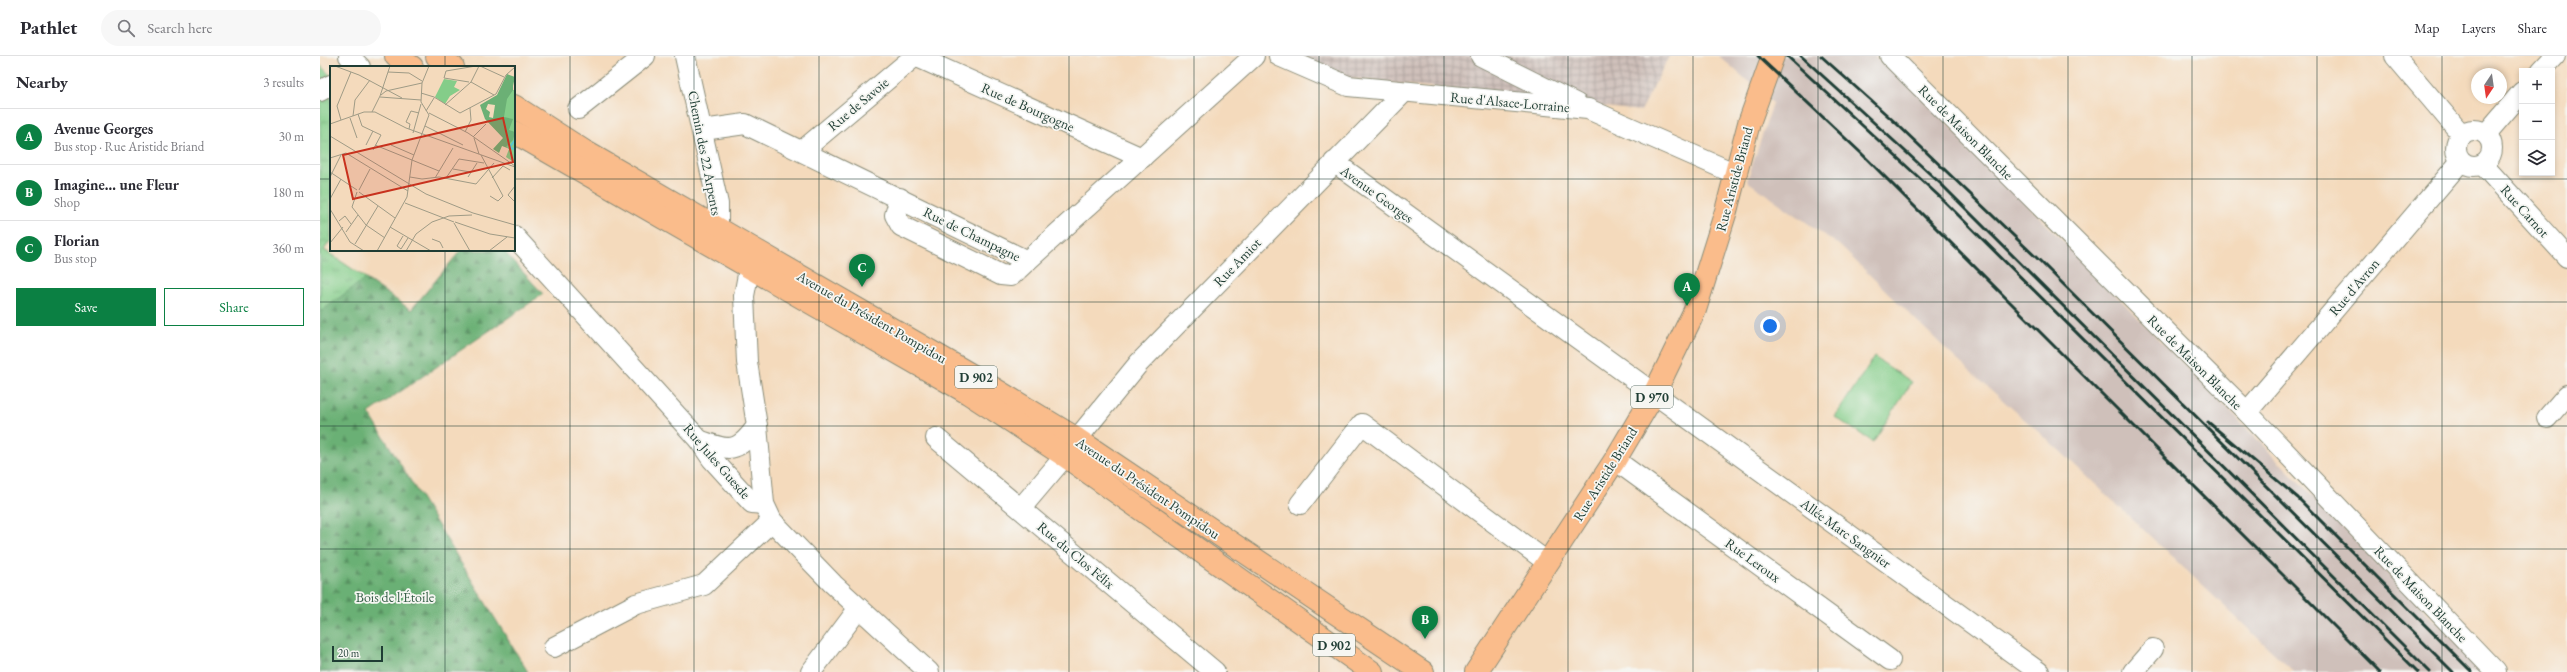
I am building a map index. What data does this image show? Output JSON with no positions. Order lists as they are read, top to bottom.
{
  "streets": {
    "main road": [
      "Rue Aristide Briand",
      "Avenue du Président Pompidou",
      "D 902",
      "D 970"
    ],
    "street": [
      "Rue d'Alsace-Lorraine",
      "Rue de Savoie",
      "Rue de Bourgogne",
      "Rue de Maison Blanche",
      "Chemin des 22 Arpents",
      "Avenue Georges",
      "Rue Carnot",
      "Rue de Champagne",
      "Rue Amiot",
      "Rue d'Avron",
      "Rue Jules Guesde",
      "Allée Marc Sangnier",
      "Rue du Clos Félix",
      "Rue Leroux"
    ]
  },
  "crossings": [
    ["Rue d'Alsace-Lorraine", "Rue Aristide Briand"],
    ["Rue d'Alsace-Lorraine", "Rue Amiot"],
    ["Rue de Savoie", "Rue de Bourgogne"],
    ["Rue de Savoie", "Rue de Champagne"],
    ["Rue de Bourgogne", "Rue de Champagne"],
    ["Rue de Maison Blanche", "Rue d'Avron"],
    ["Chemin des 22 Arpents", "Rue de Champagne"],
    ["Chemin des 22 Arpents", "Avenue du Président Pompidou"],
    ["Rue Aristide Briand", "Avenue Georges"],
    ["Rue Aristide Briand", "Allée Marc Sangnier"],
    ["Rue Aristide Briand", "Rue Leroux"],
    ["Avenue Georges", "Rue Amiot"],
    ["Avenue Georges", "Allée Marc Sangnier"],
    ["Rue Carnot", "Rue d'Avron"],
    ["Rue Amiot", "Avenue du Président Pompidou"],
    ["Rue Amiot", "Rue du Clos Félix"]
  ],
  "parks": ["Bois de l'Étoile"],
  "scale_bar": "20 m",
  "north": "bottom",
  "page": {
    "header": "Pathlet",
    "search": "Search here",
    "nav": ["Map", "Layers", "Share"],
    "heading": ["Nearby", "3 results"],
    "map_buttons": ["+", "−"],
    "list": [
      {
        "mark": "A",
        "name": "Avenue Georges",
        "note": "Bus stop · Rue Aristide Briand",
        "value": "30 m"
      },
      {
        "mark": "B",
        "name": "Imagine... une Fleur",
        "note": "Shop",
        "value": "180 m"
      },
      {
        "mark": "C",
        "name": "Florian",
        "note": "Bus stop",
        "value": "360 m"
      }
    ],
    "pins": ["C", "A", "B"],
    "buttons": ["Save", "Share"],
    "scale": "20 m"
  }
}
